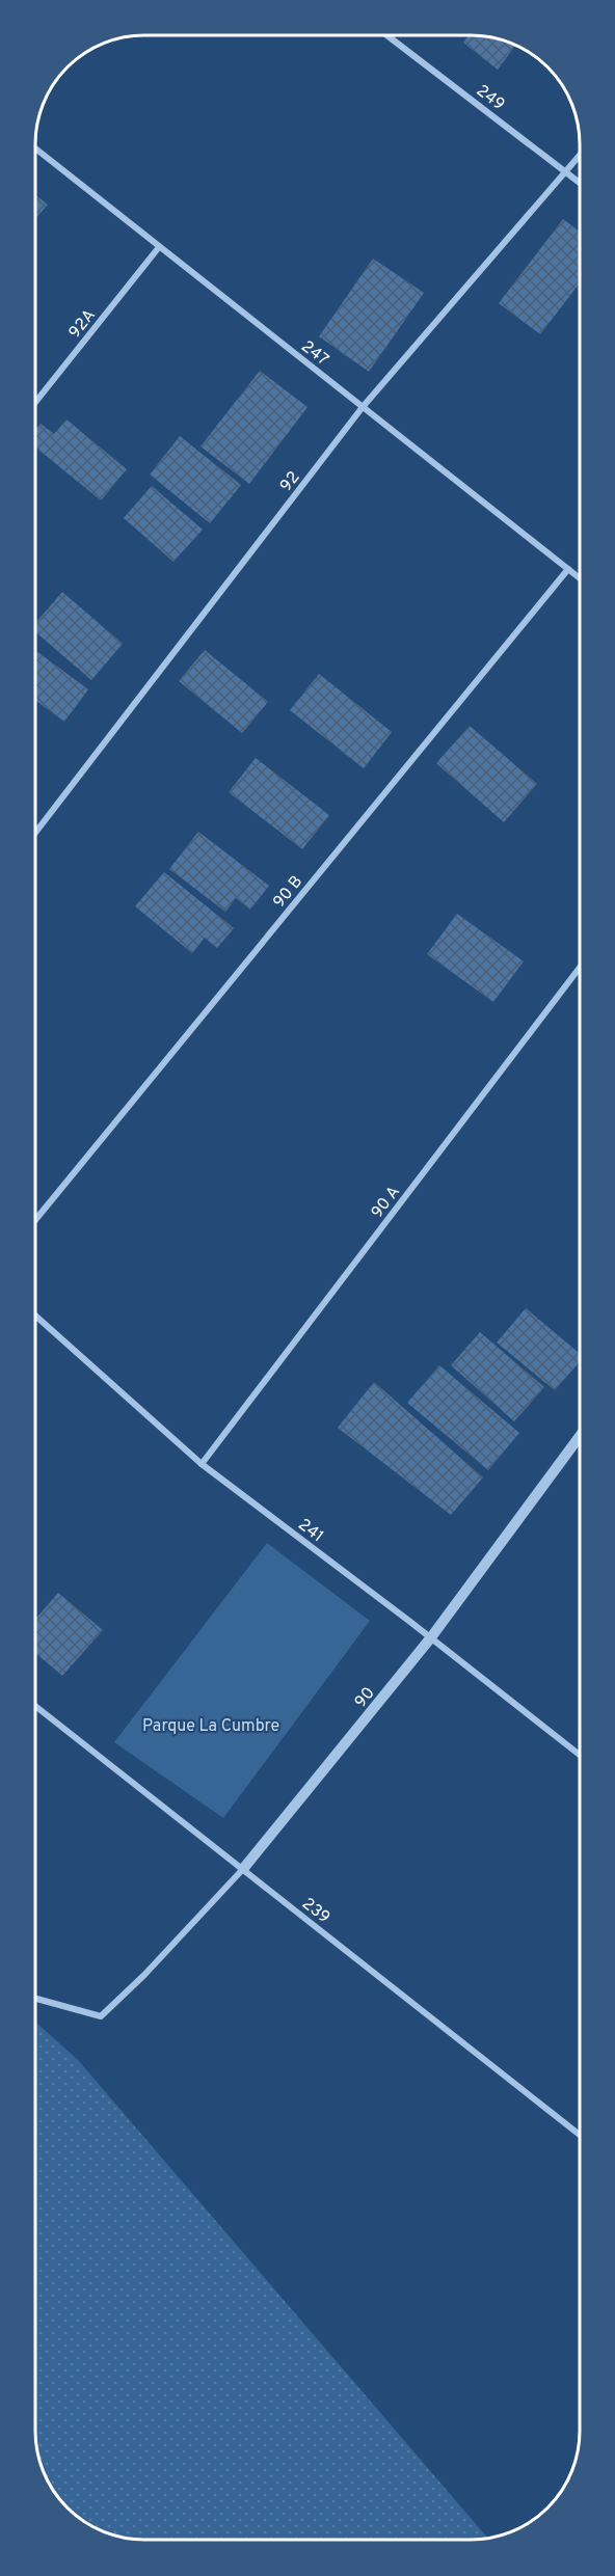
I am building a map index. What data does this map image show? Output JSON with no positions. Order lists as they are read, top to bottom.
{
  "streets": {
    "street": [
      "249",
      "92A",
      "247",
      "92",
      "90 B",
      "90 A",
      "241",
      "90",
      "239"
    ]
  },
  "crossings": [
    ["249", "92"],
    ["92A", "247"],
    ["247", "92"],
    ["247", "90 B"],
    ["90 A", "241"],
    ["241", "90"],
    ["90", "239"]
  ],
  "parks": ["Parque La Cumbre"]
}
